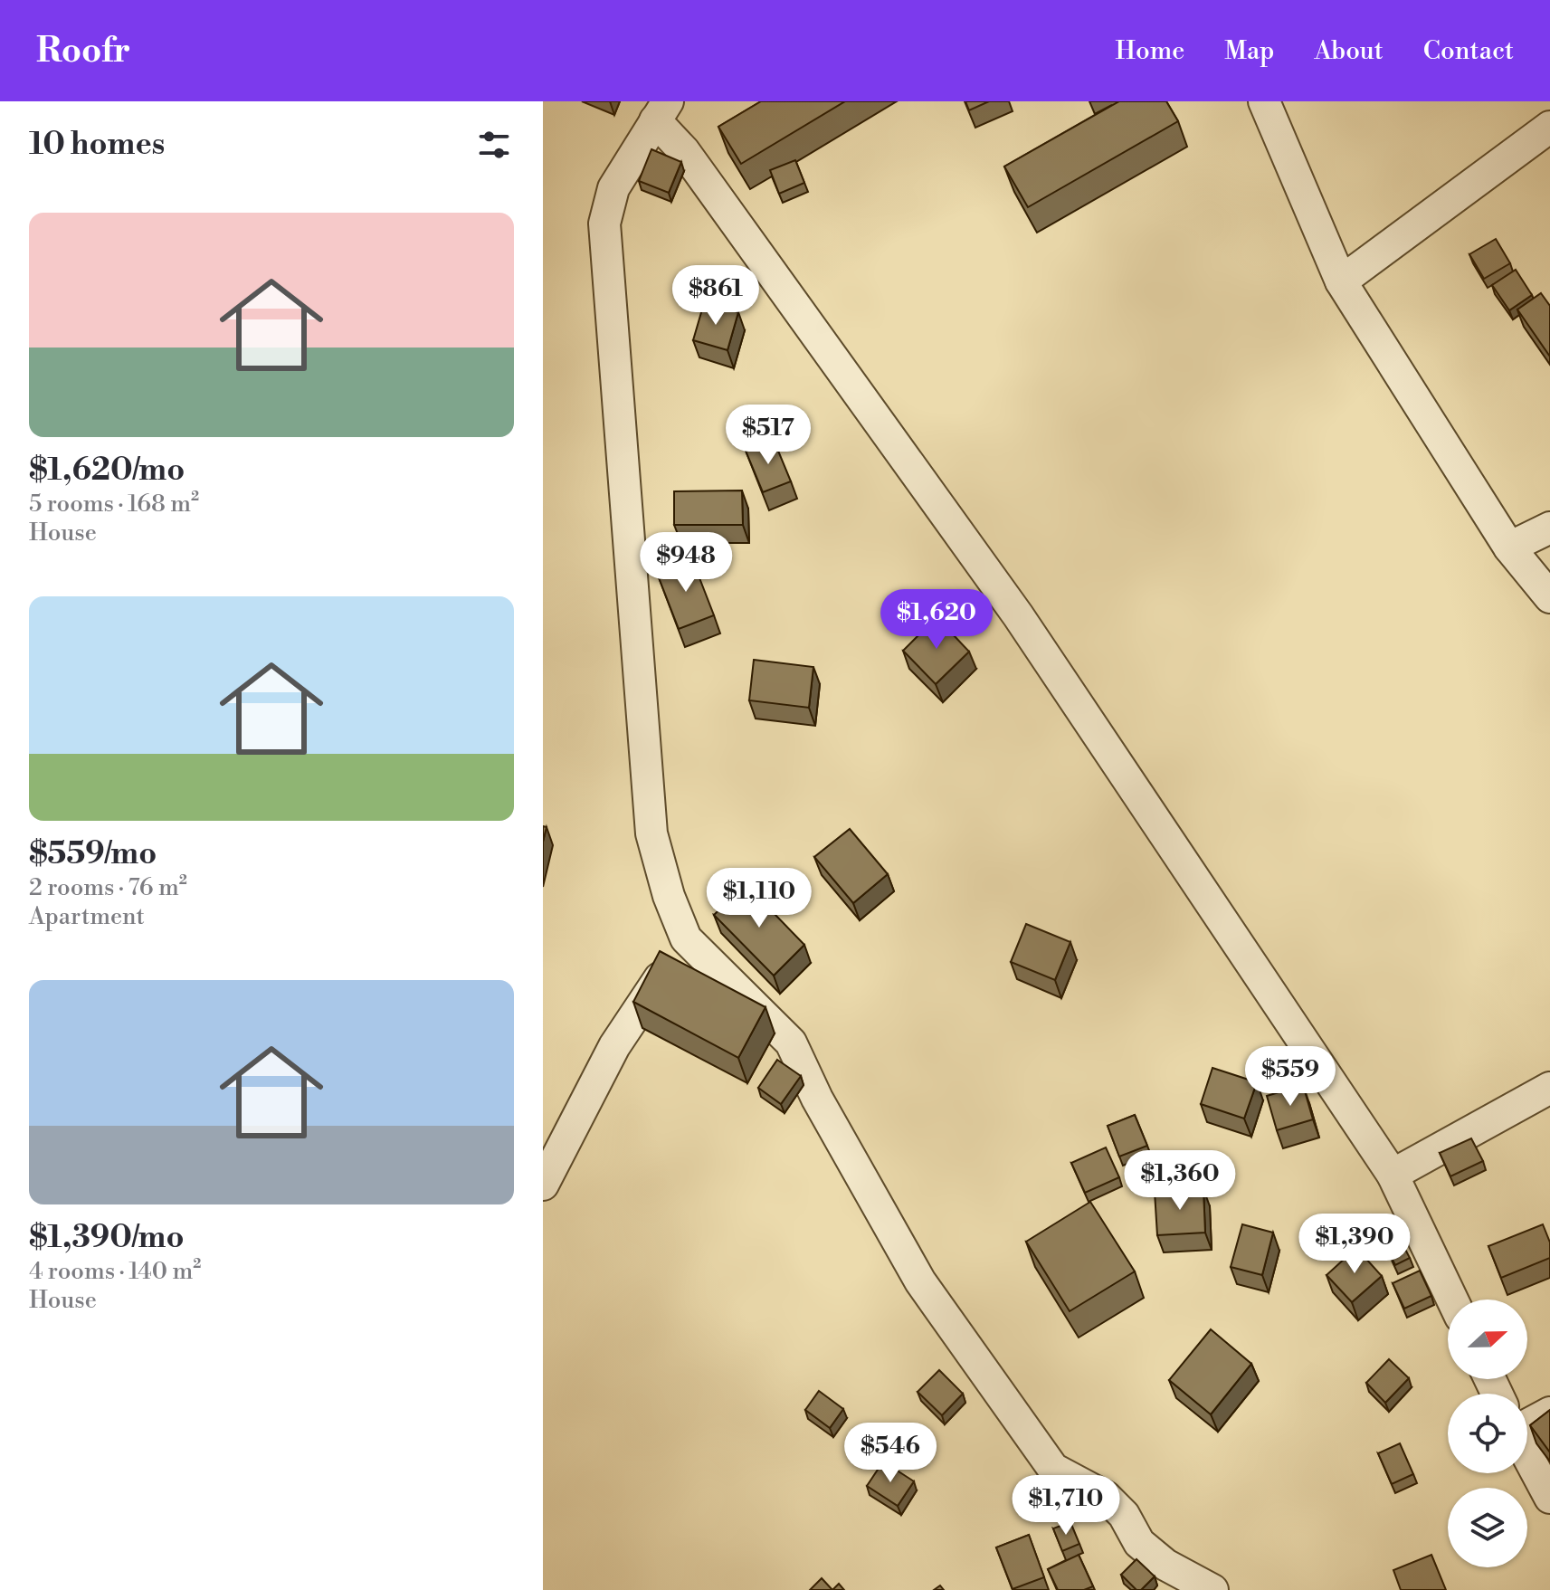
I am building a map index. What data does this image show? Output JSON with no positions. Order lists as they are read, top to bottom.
{
  "north": "right",
  "page": {
    "header": "Roofr",
    "nav": [
      "Home",
      "Map",
      "About",
      "Contact"
    ],
    "heading": "10 homes",
    "list": [
      {
        "name": "$1,620/mo",
        "note": "5 rooms · 168 m² · House"
      },
      {
        "name": "$559/mo",
        "note": "2 rooms · 76 m² · Apartment"
      },
      {
        "name": "$1,390/mo",
        "note": "4 rooms · 140 m² · House"
      }
    ],
    "price": [
      "$861",
      "$517",
      "$948",
      "$1,620",
      "$1,110",
      "$559",
      "$1,360",
      "$1,390",
      "$546",
      "$1,710"
    ]
  }
}
